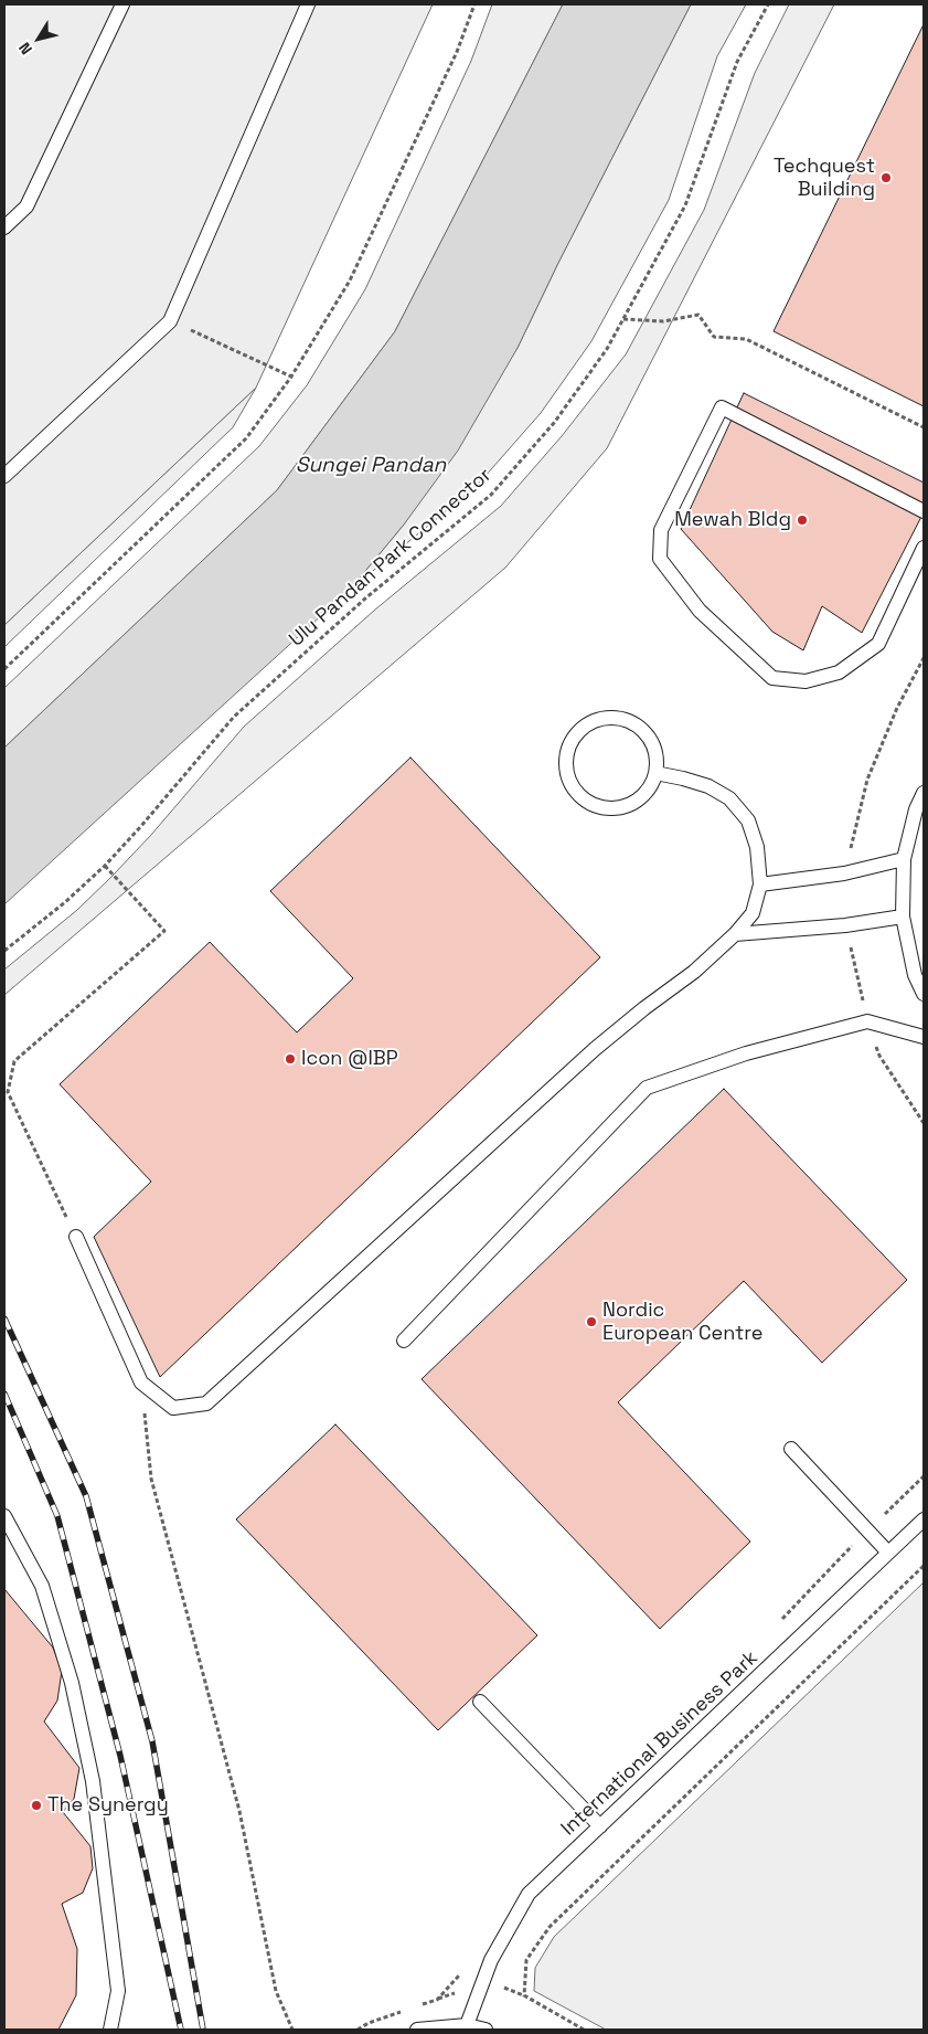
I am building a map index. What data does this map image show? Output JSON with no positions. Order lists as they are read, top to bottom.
{
  "streets": {
    "lane": ["International Business Park"],
    "path": ["Ulu Pandan Park Connector"]
  },
  "water": ["Sungei Pandan"],
  "places": [
    "Techquest Building",
    "Mewah Bldg",
    "Icon @IBP",
    "Nordic European Centre",
    "The Synergy"
  ],
  "north": "bottom left"
}
